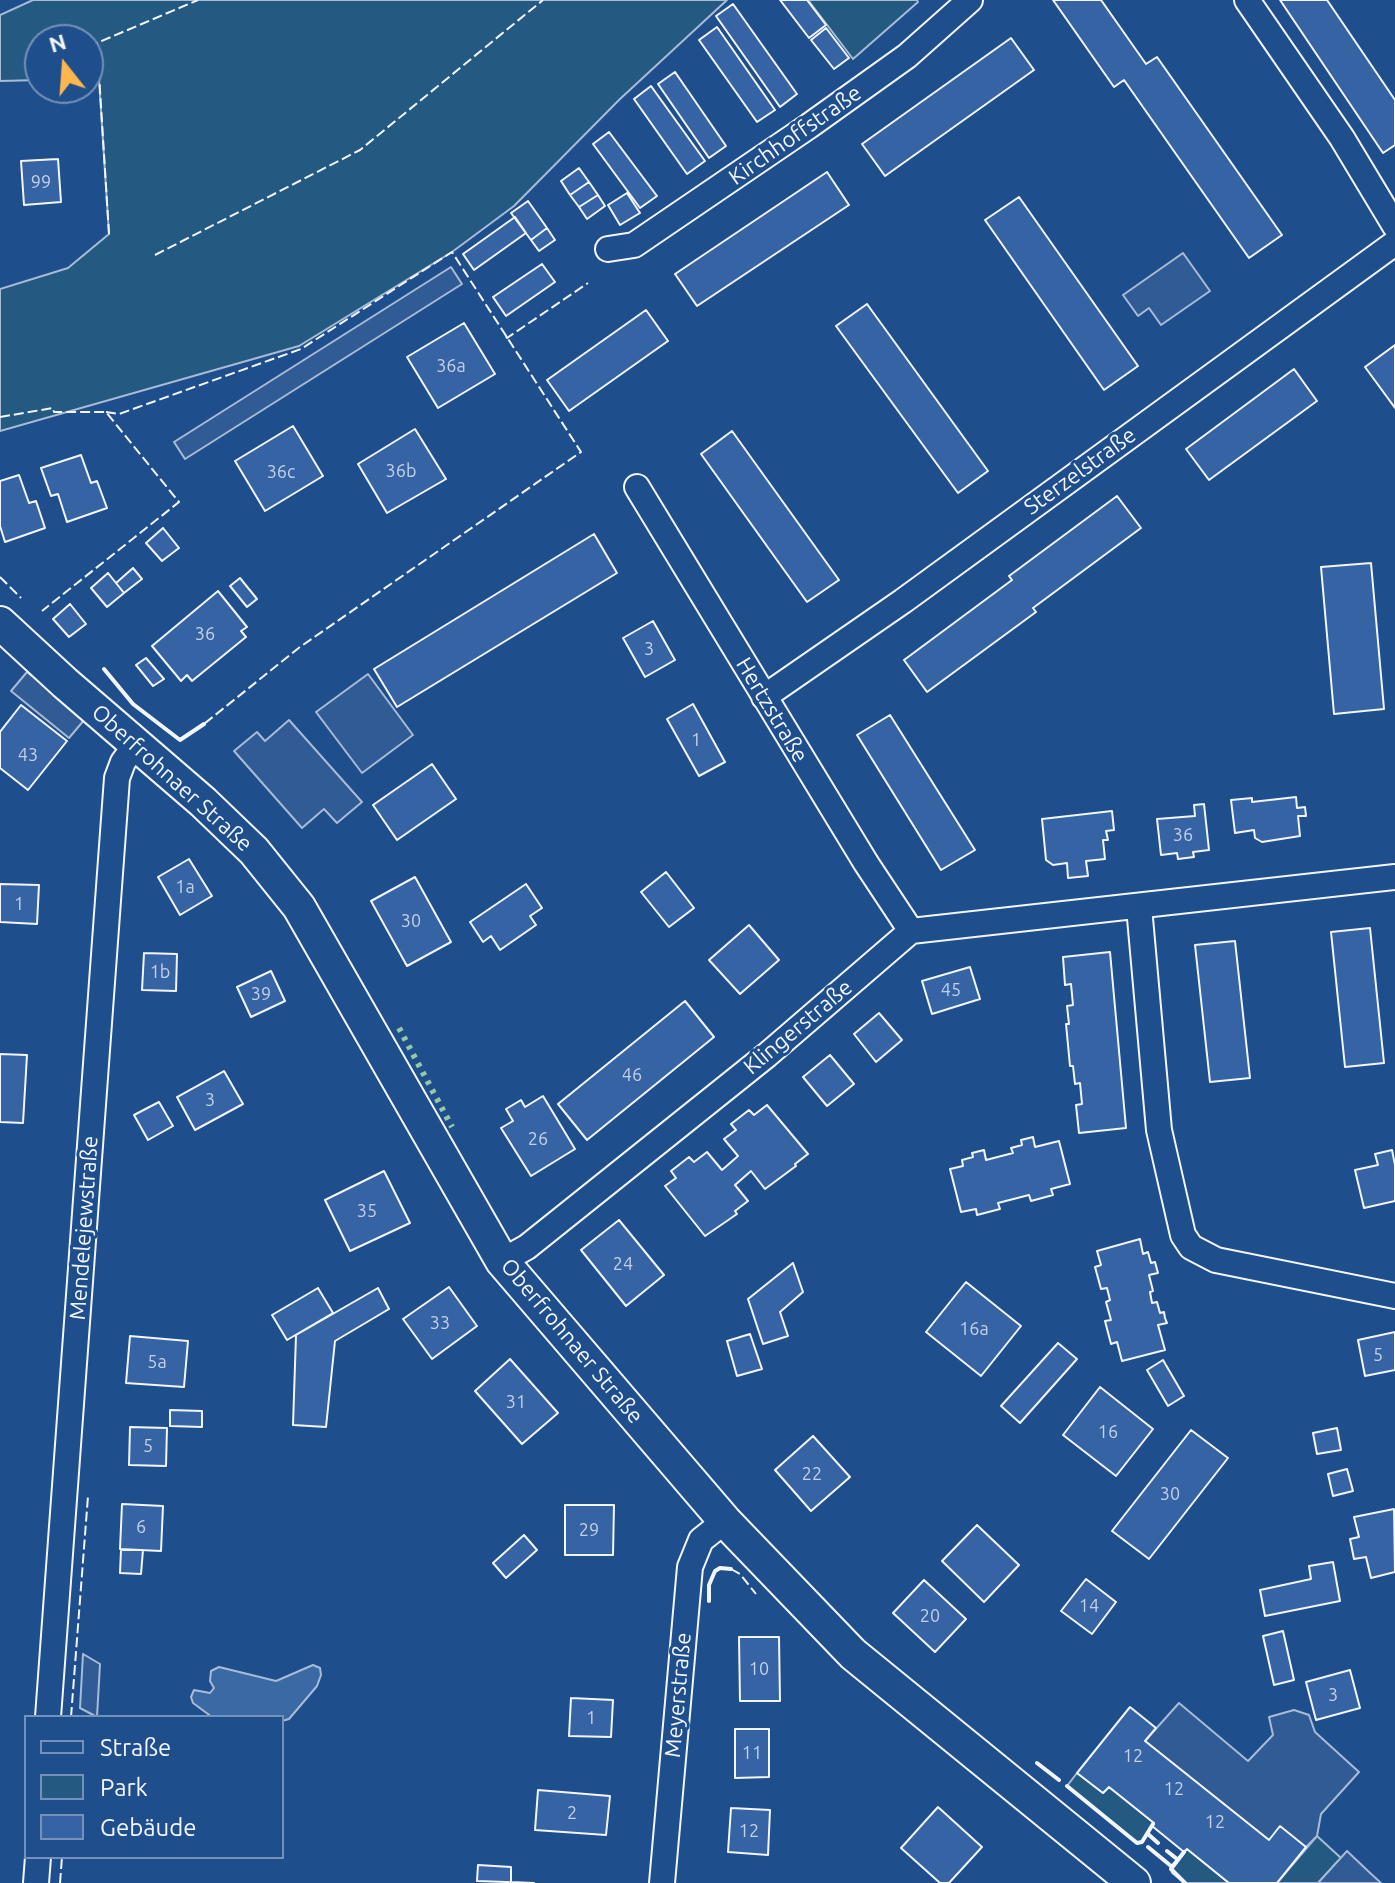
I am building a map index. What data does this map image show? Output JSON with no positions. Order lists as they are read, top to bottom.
{
  "streets": {
    "main road": ["Oberfrohnaer Straße"],
    "street": [
      "Kirchhoffstraße",
      "Sterzelstraße",
      "Hertzstraße",
      "Klingerstraße",
      "Mendelejewstraße",
      "Meyerstraße"
    ]
  },
  "crossings": [
    ["Sterzelstraße", "Hertzstraße"],
    ["Hertzstraße", "Klingerstraße"],
    ["Oberfrohnaer Straße", "Klingerstraße"],
    ["Oberfrohnaer Straße", "Mendelejewstraße"],
    ["Oberfrohnaer Straße", "Meyerstraße"]
  ],
  "house_numbers": [
    "99",
    "36a",
    "36b",
    "36c",
    "36",
    "3",
    "1",
    "43",
    "36",
    "1a",
    "1",
    "30",
    "1b",
    "45",
    "39",
    "46",
    "3",
    "26",
    "35",
    "24",
    "33",
    "16a",
    "5",
    "5a",
    "31",
    "16",
    "5",
    "22",
    "30",
    "6",
    "29",
    "14",
    "20",
    "10",
    "3",
    "1",
    "11",
    "12",
    "12",
    "2",
    "12",
    "12"
  ],
  "legend": ["Straße", "Park", "Gebäude"],
  "north": "top"
}
